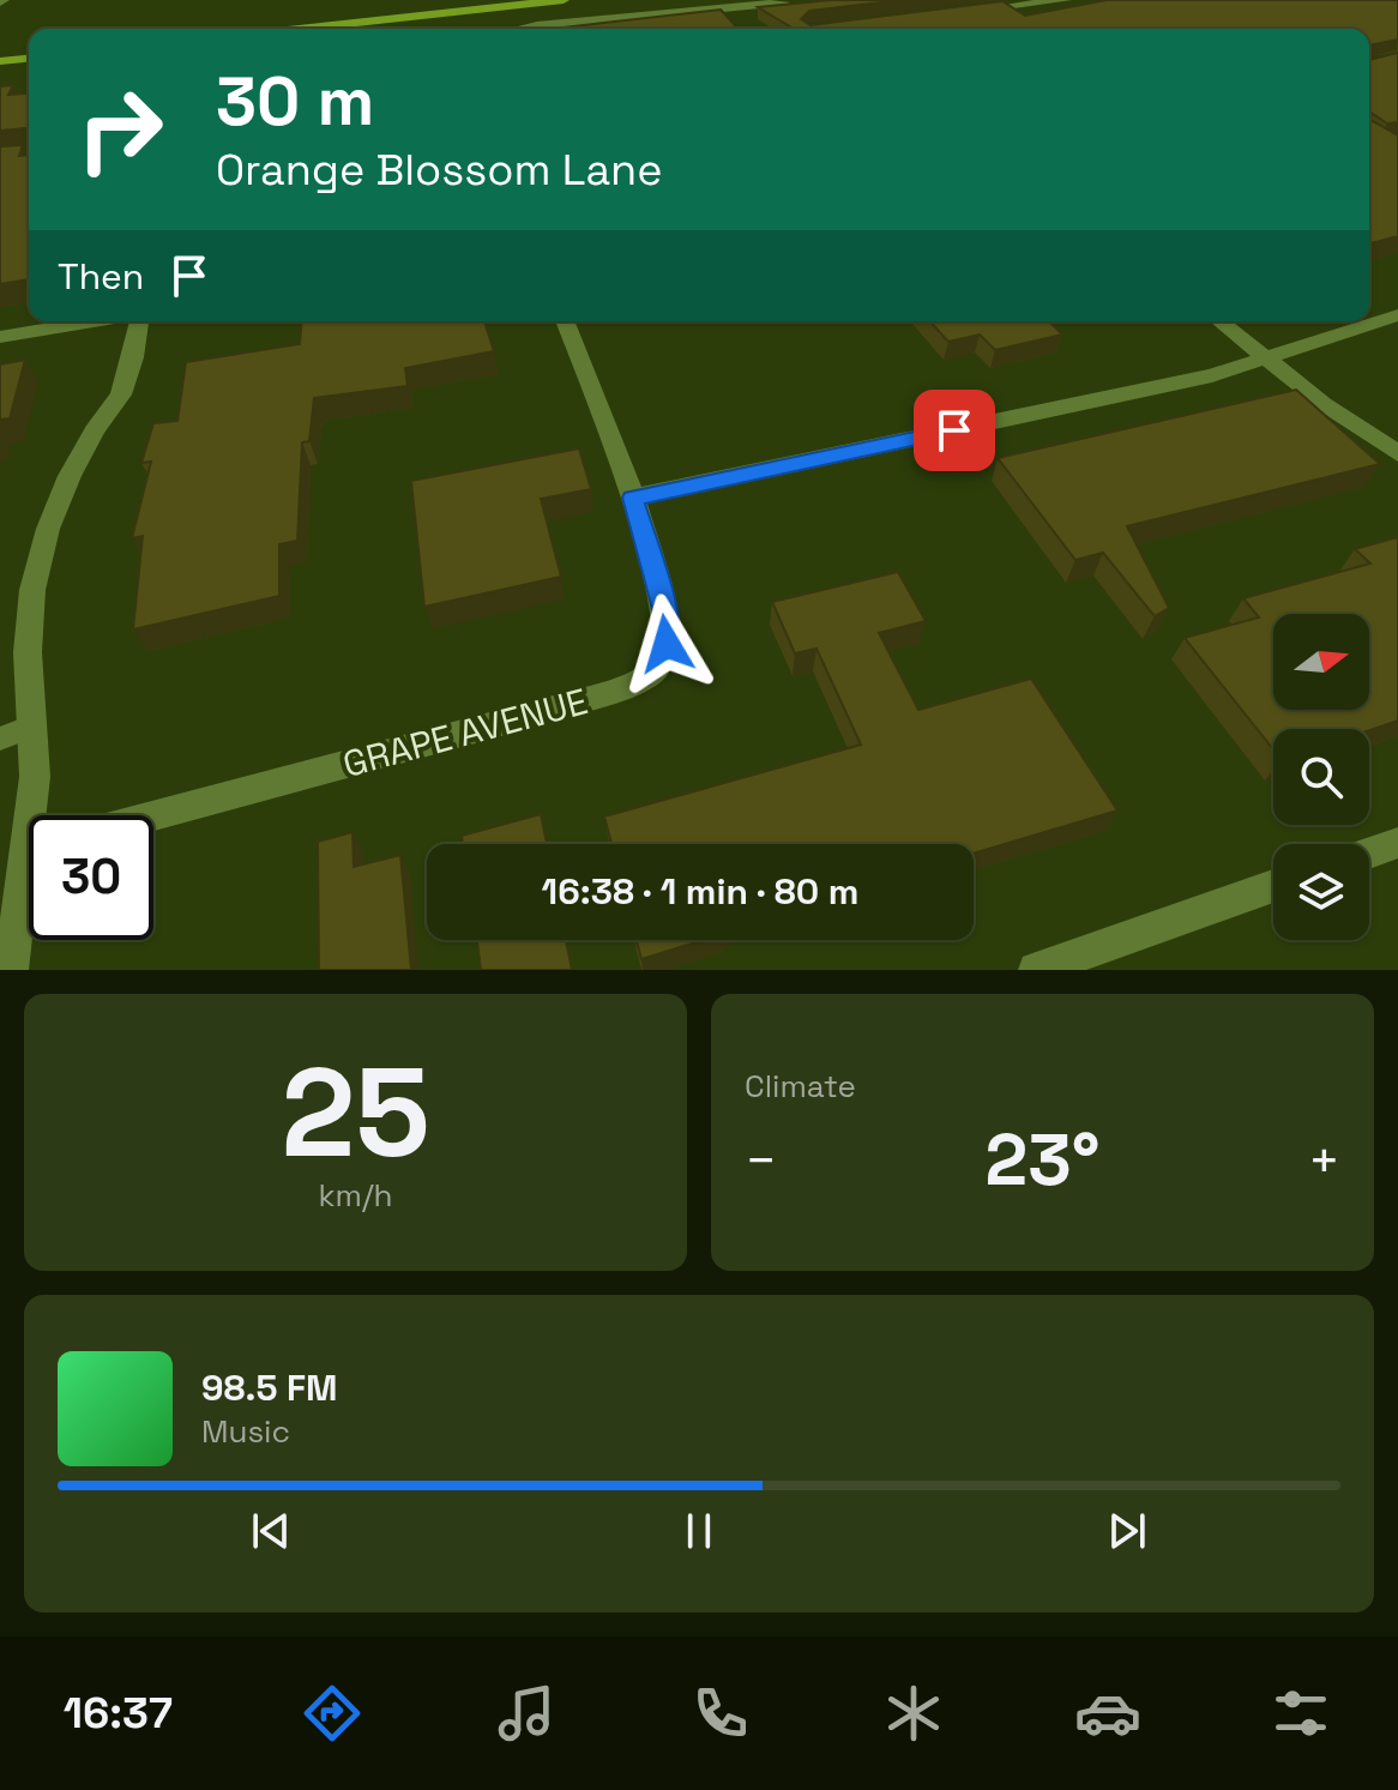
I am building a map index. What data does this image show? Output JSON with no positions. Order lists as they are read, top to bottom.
{
  "streets": {
    "street": ["GRAPE AVENUE"]
  },
  "north": "right",
  "page": {
    "turn": ["30 m", "Orange Blossom Lane"],
    "then": "Then",
    "limit": "30",
    "trip": "16:38 · 1 min · 80 m",
    "tile": [
      ["25", "km/h"],
      "Climate"
    ],
    "heat": ["−", "23°", "+"],
    "song": ["98.5 FM", "Music"],
    "tabs": "16:37"
  }
}
